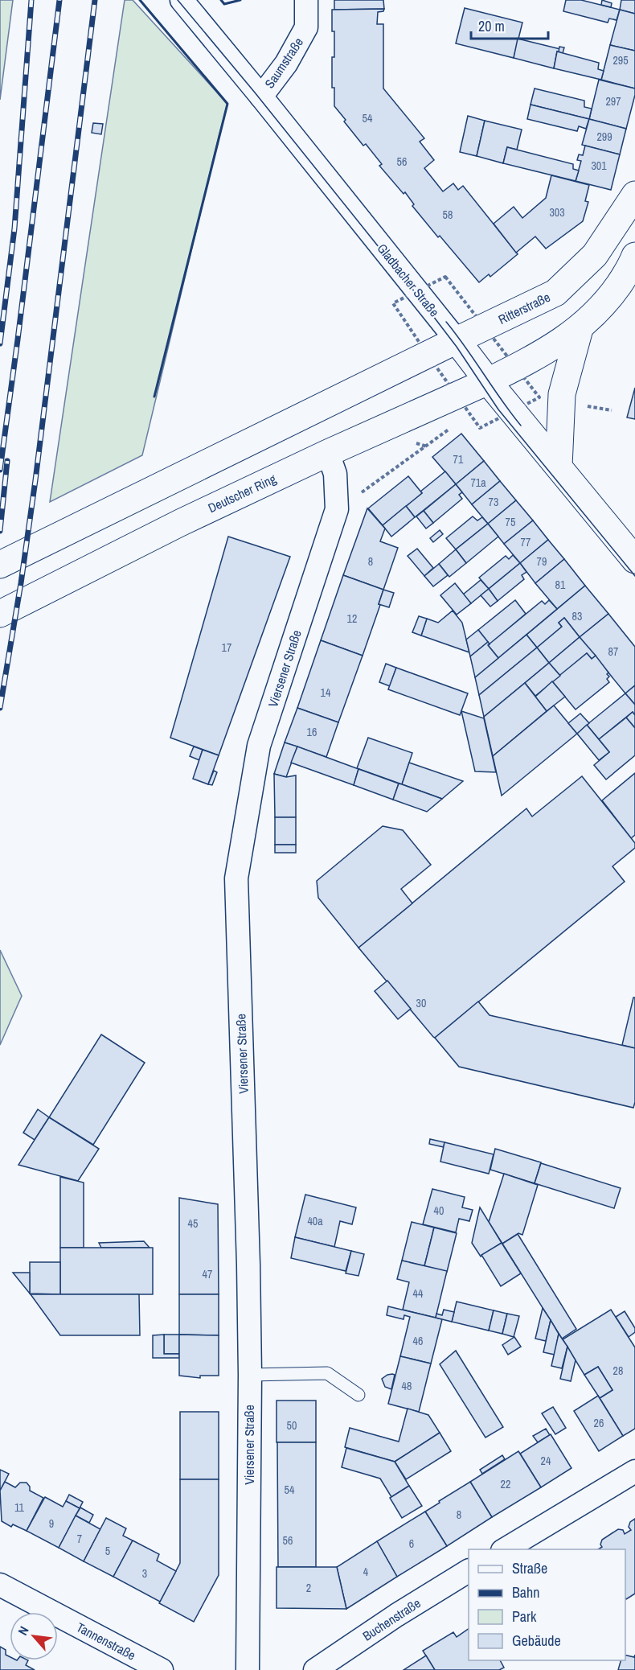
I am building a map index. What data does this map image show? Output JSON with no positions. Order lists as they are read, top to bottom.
{
  "streets": {
    "main road": ["Gladbacher Straße", "Ritterstraße", "Deutscher Ring"],
    "street": [
      "Saumstraße",
      "Viersener Straße",
      "Buchenstraße",
      "Tannenstraße"
    ]
  },
  "crossings": [
    ["Saumstraße", "Gladbacher Straße"],
    ["Gladbacher Straße", "Ritterstraße"],
    ["Gladbacher Straße", "Deutscher Ring"],
    ["Deutscher Ring", "Viersener Straße"]
  ],
  "house_numbers": [
    "295",
    "297",
    "54",
    "299",
    "56",
    "301",
    "303",
    "58",
    "71",
    "71a",
    "73",
    "75",
    "77",
    "8",
    "79",
    "81",
    "83",
    "12",
    "17",
    "87",
    "14",
    "16",
    "30",
    "40",
    "40a",
    "45",
    "47",
    "44",
    "46",
    "28",
    "48",
    "26",
    "50",
    "24",
    "22",
    "54",
    "11",
    "8",
    "9",
    "7",
    "56",
    "6",
    "5",
    "4",
    "3",
    "2"
  ],
  "legend": [
    "Straße",
    "Bahn",
    "Park",
    "Gebäude"
  ],
  "scale_bar": "20 m",
  "north": "top left"
}
